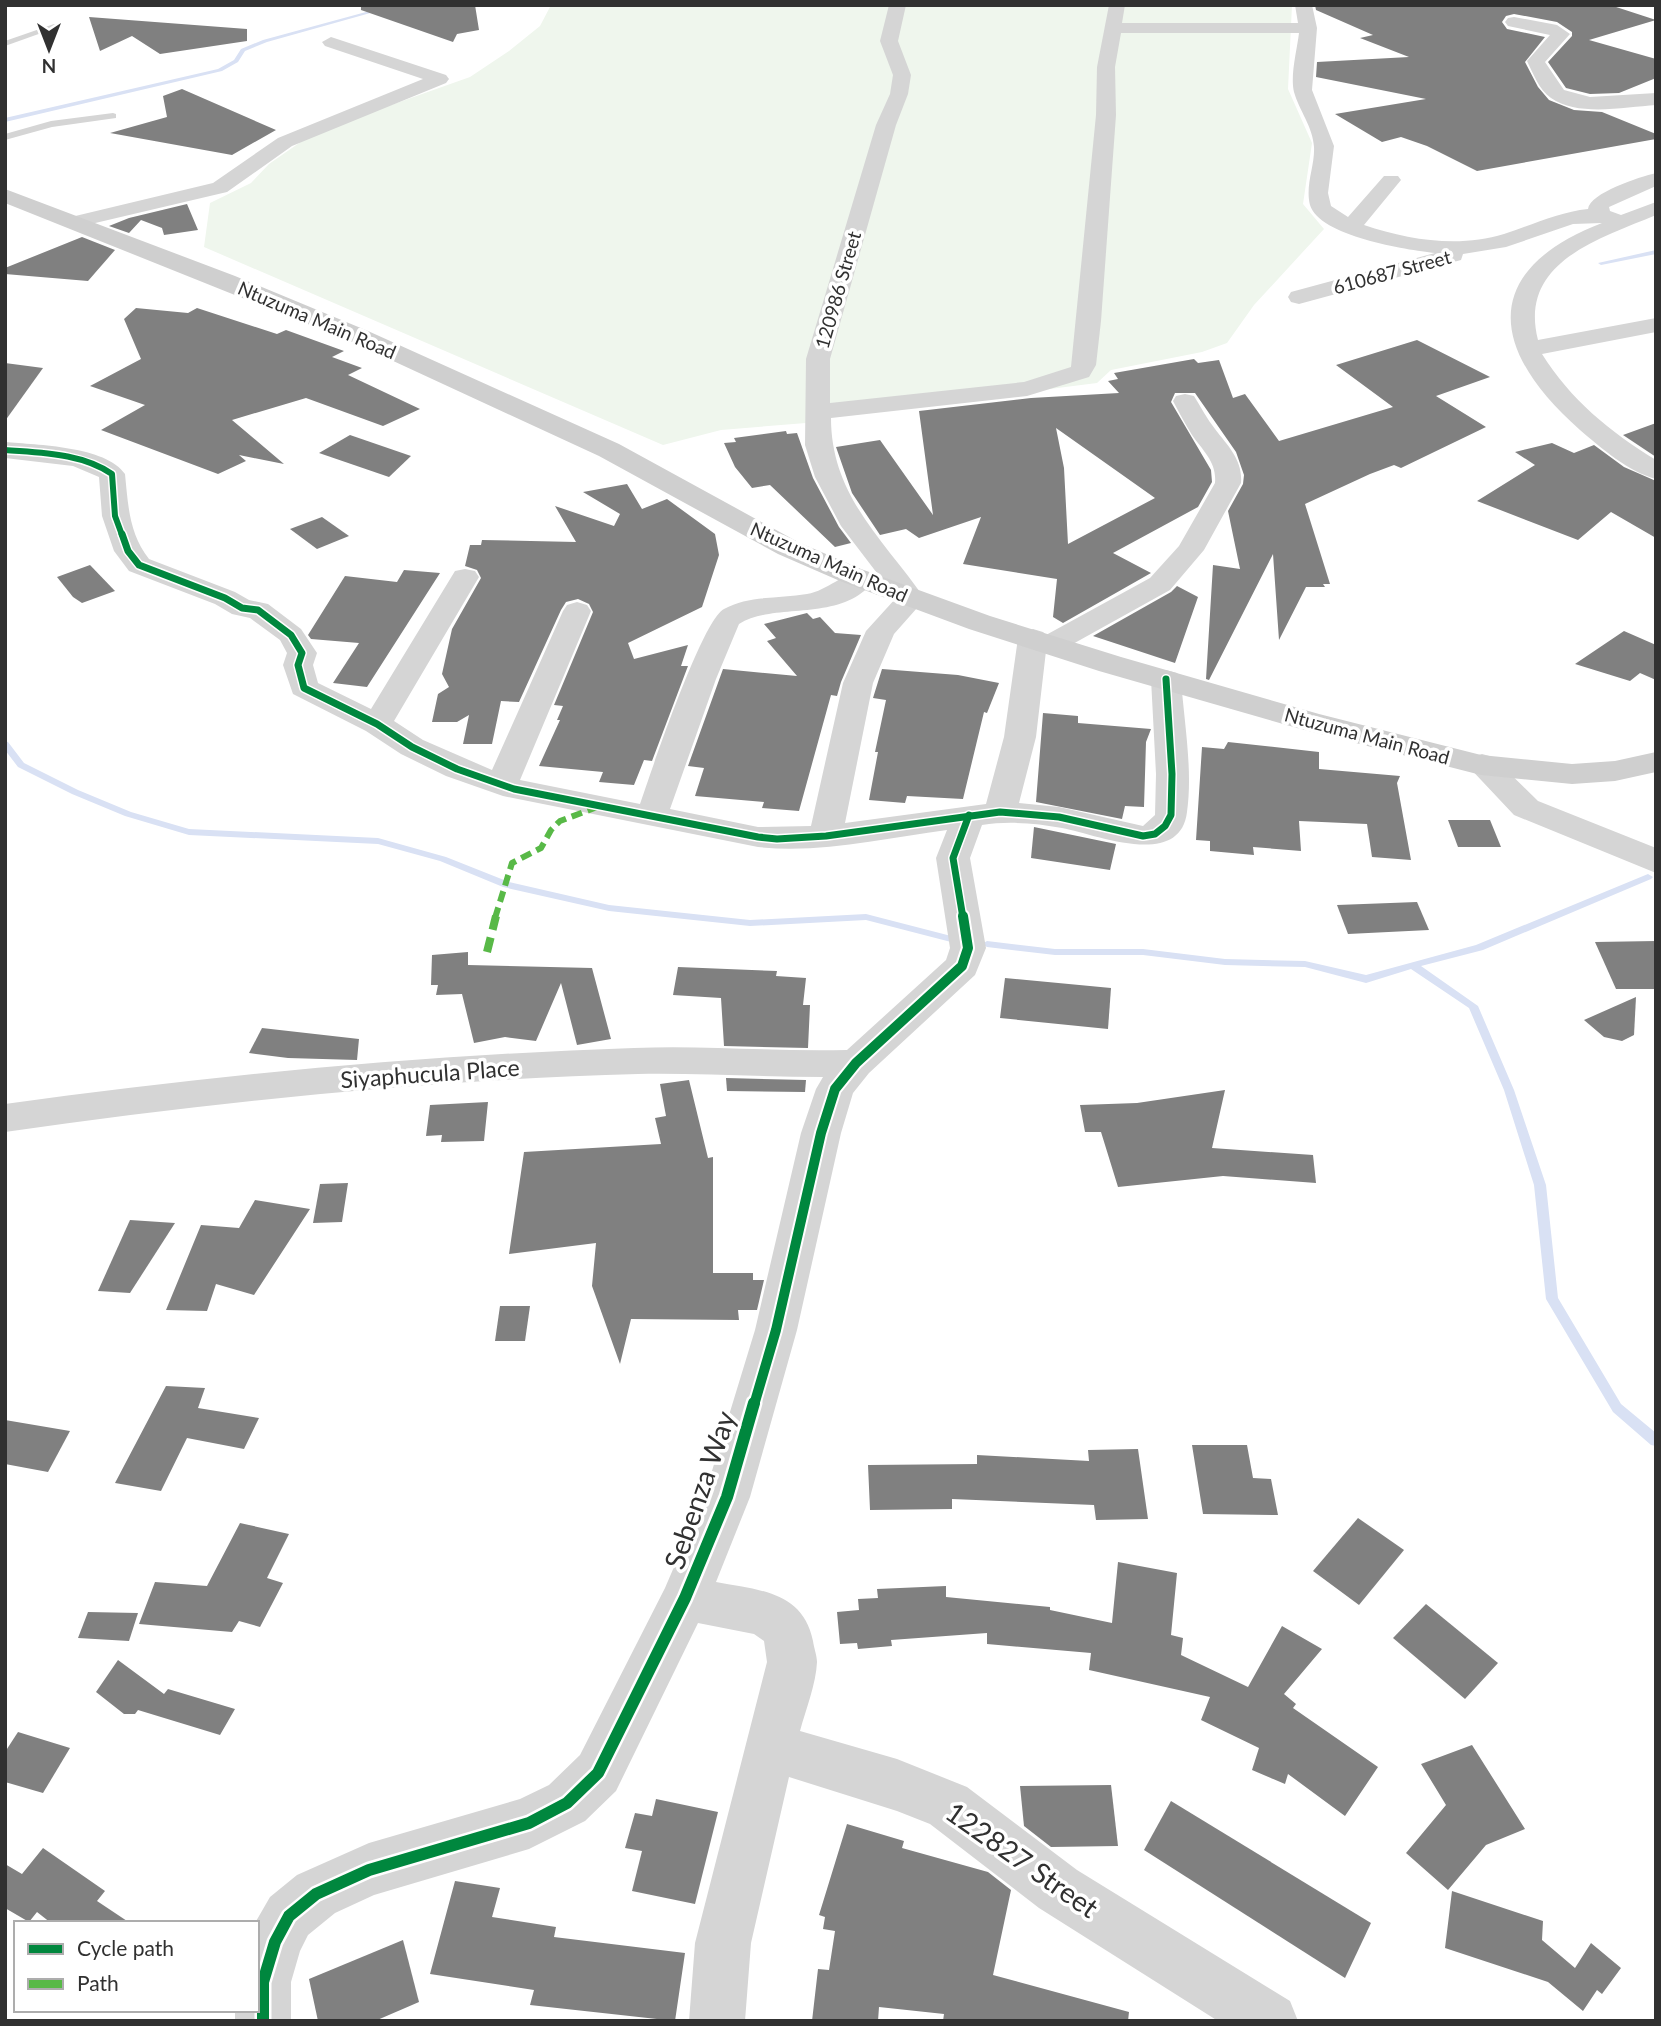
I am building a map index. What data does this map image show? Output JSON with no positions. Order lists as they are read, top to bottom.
{
  "streets": {
    "main road": ["Ntuzuma Main Road"],
    "street": [
      "610687 Street",
      "120986 Street",
      "Siyaphucula Place",
      "Sebenza Way",
      "122827 Street"
    ]
  },
  "crossings": [
    ["120986 Street", "Ntuzuma Main Road"],
    ["Ntuzuma Main Road", "Sebenza Way"],
    ["Siyaphucula Place", "Sebenza Way"]
  ],
  "legend": ["Cycle path", "Path"],
  "north": "bottom"
}
